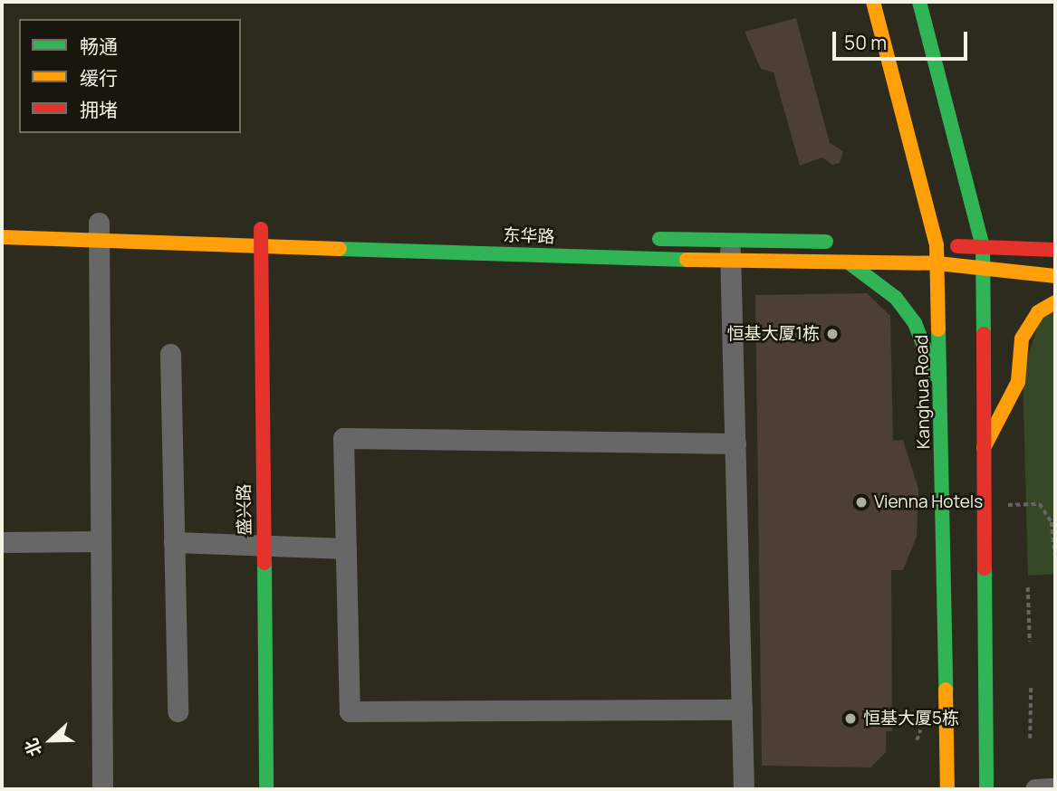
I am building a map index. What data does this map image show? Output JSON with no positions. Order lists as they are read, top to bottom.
{
  "streets": {
    "main road": ["东华路", "Kanghua Road", "盛兴路"]
  },
  "crossings": [
    ["东华路", "Kanghua Road"],
    ["东华路", "盛兴路"]
  ],
  "places": ["恒基大厦1栋", "Vienna Hotels", "恒基大厦5栋"],
  "legend": ["畅通", "缓行", "拥堵"],
  "scale_bar": "50 m",
  "north": "left"
}
